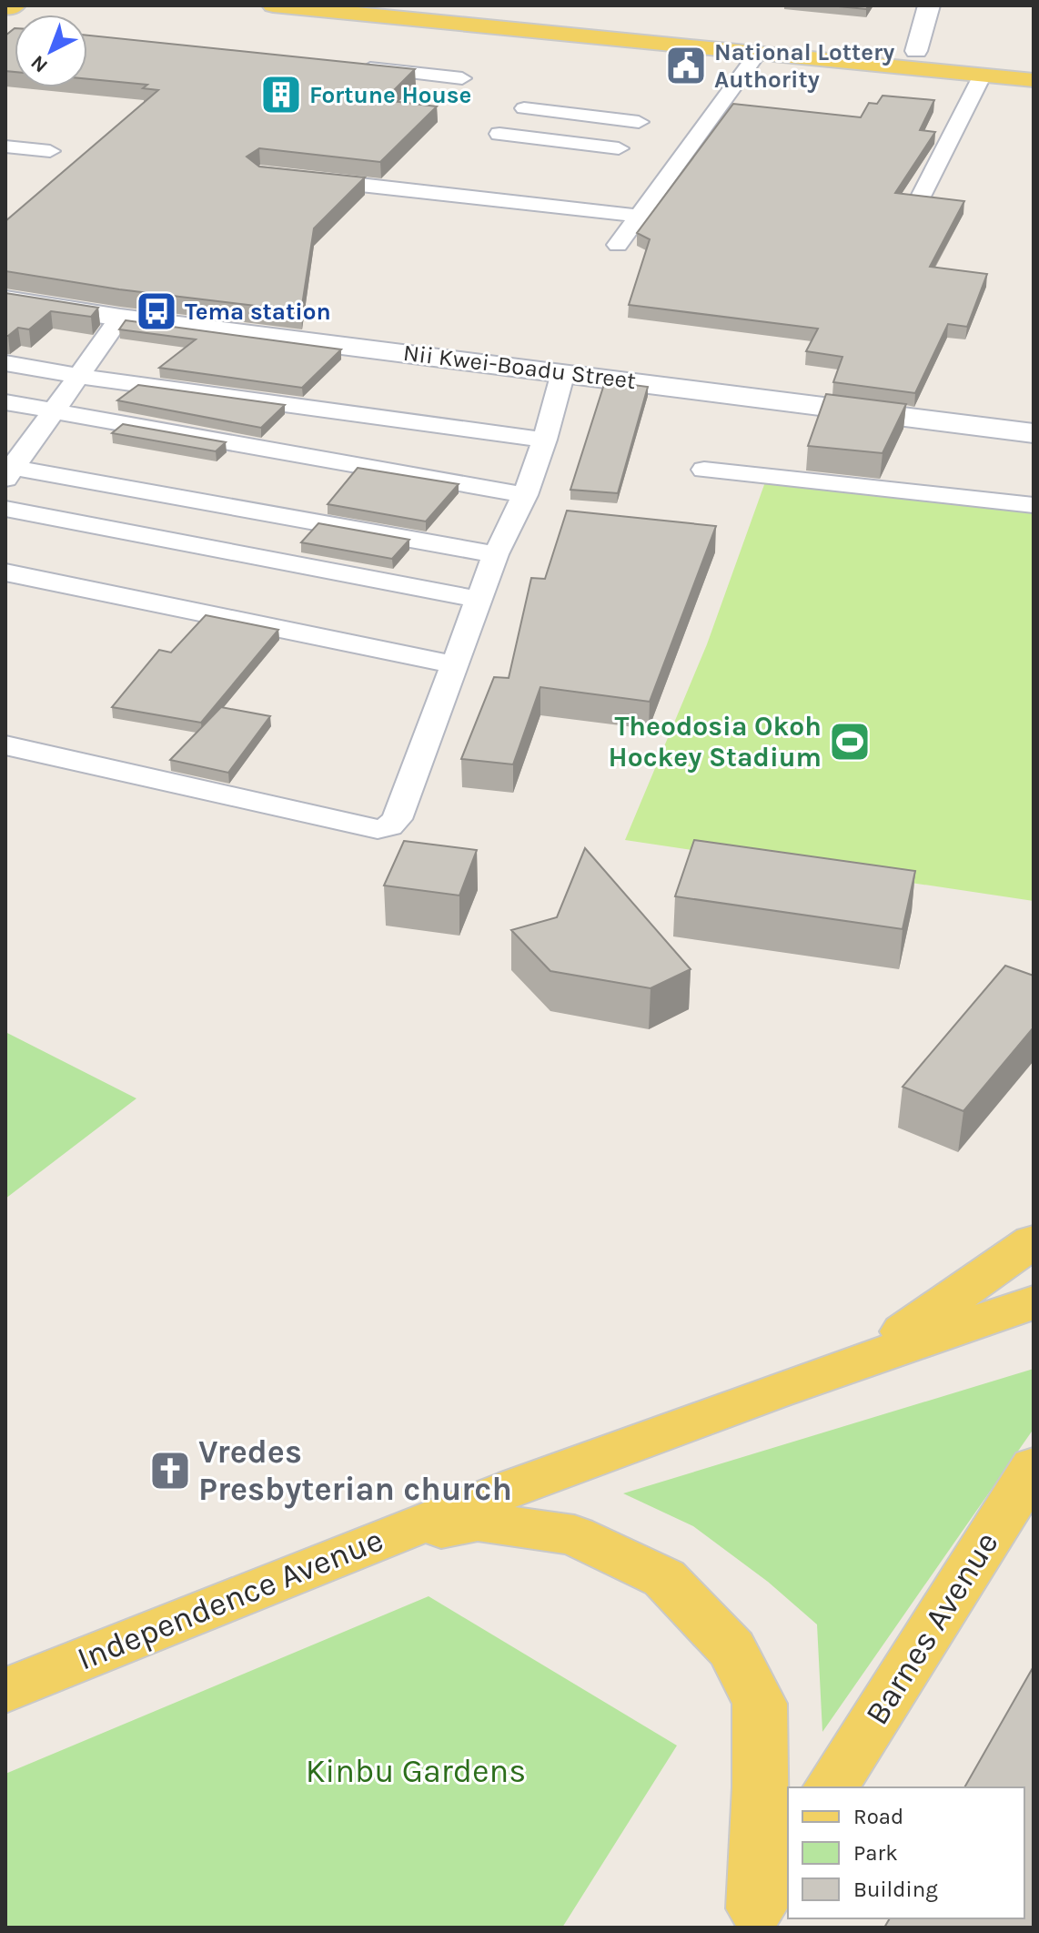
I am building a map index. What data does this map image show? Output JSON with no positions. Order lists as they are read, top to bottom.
{
  "streets": {
    "main road": ["Independence Avenue", "Barnes Avenue"],
    "street": ["Nii Kwei-Boadu Street"]
  },
  "parks": ["Kinbu Gardens"],
  "places": {
    "public building": ["National Lottery Authority"],
    "building": ["Fortune House"],
    "bus stop": ["Tema station"],
    "sports": ["Theodosia Okoh Hockey Stadium"],
    "church": ["Vredes Presbyterian church"]
  },
  "legend": ["Road", "Park", "Building"],
  "north": "bottom left"
}
